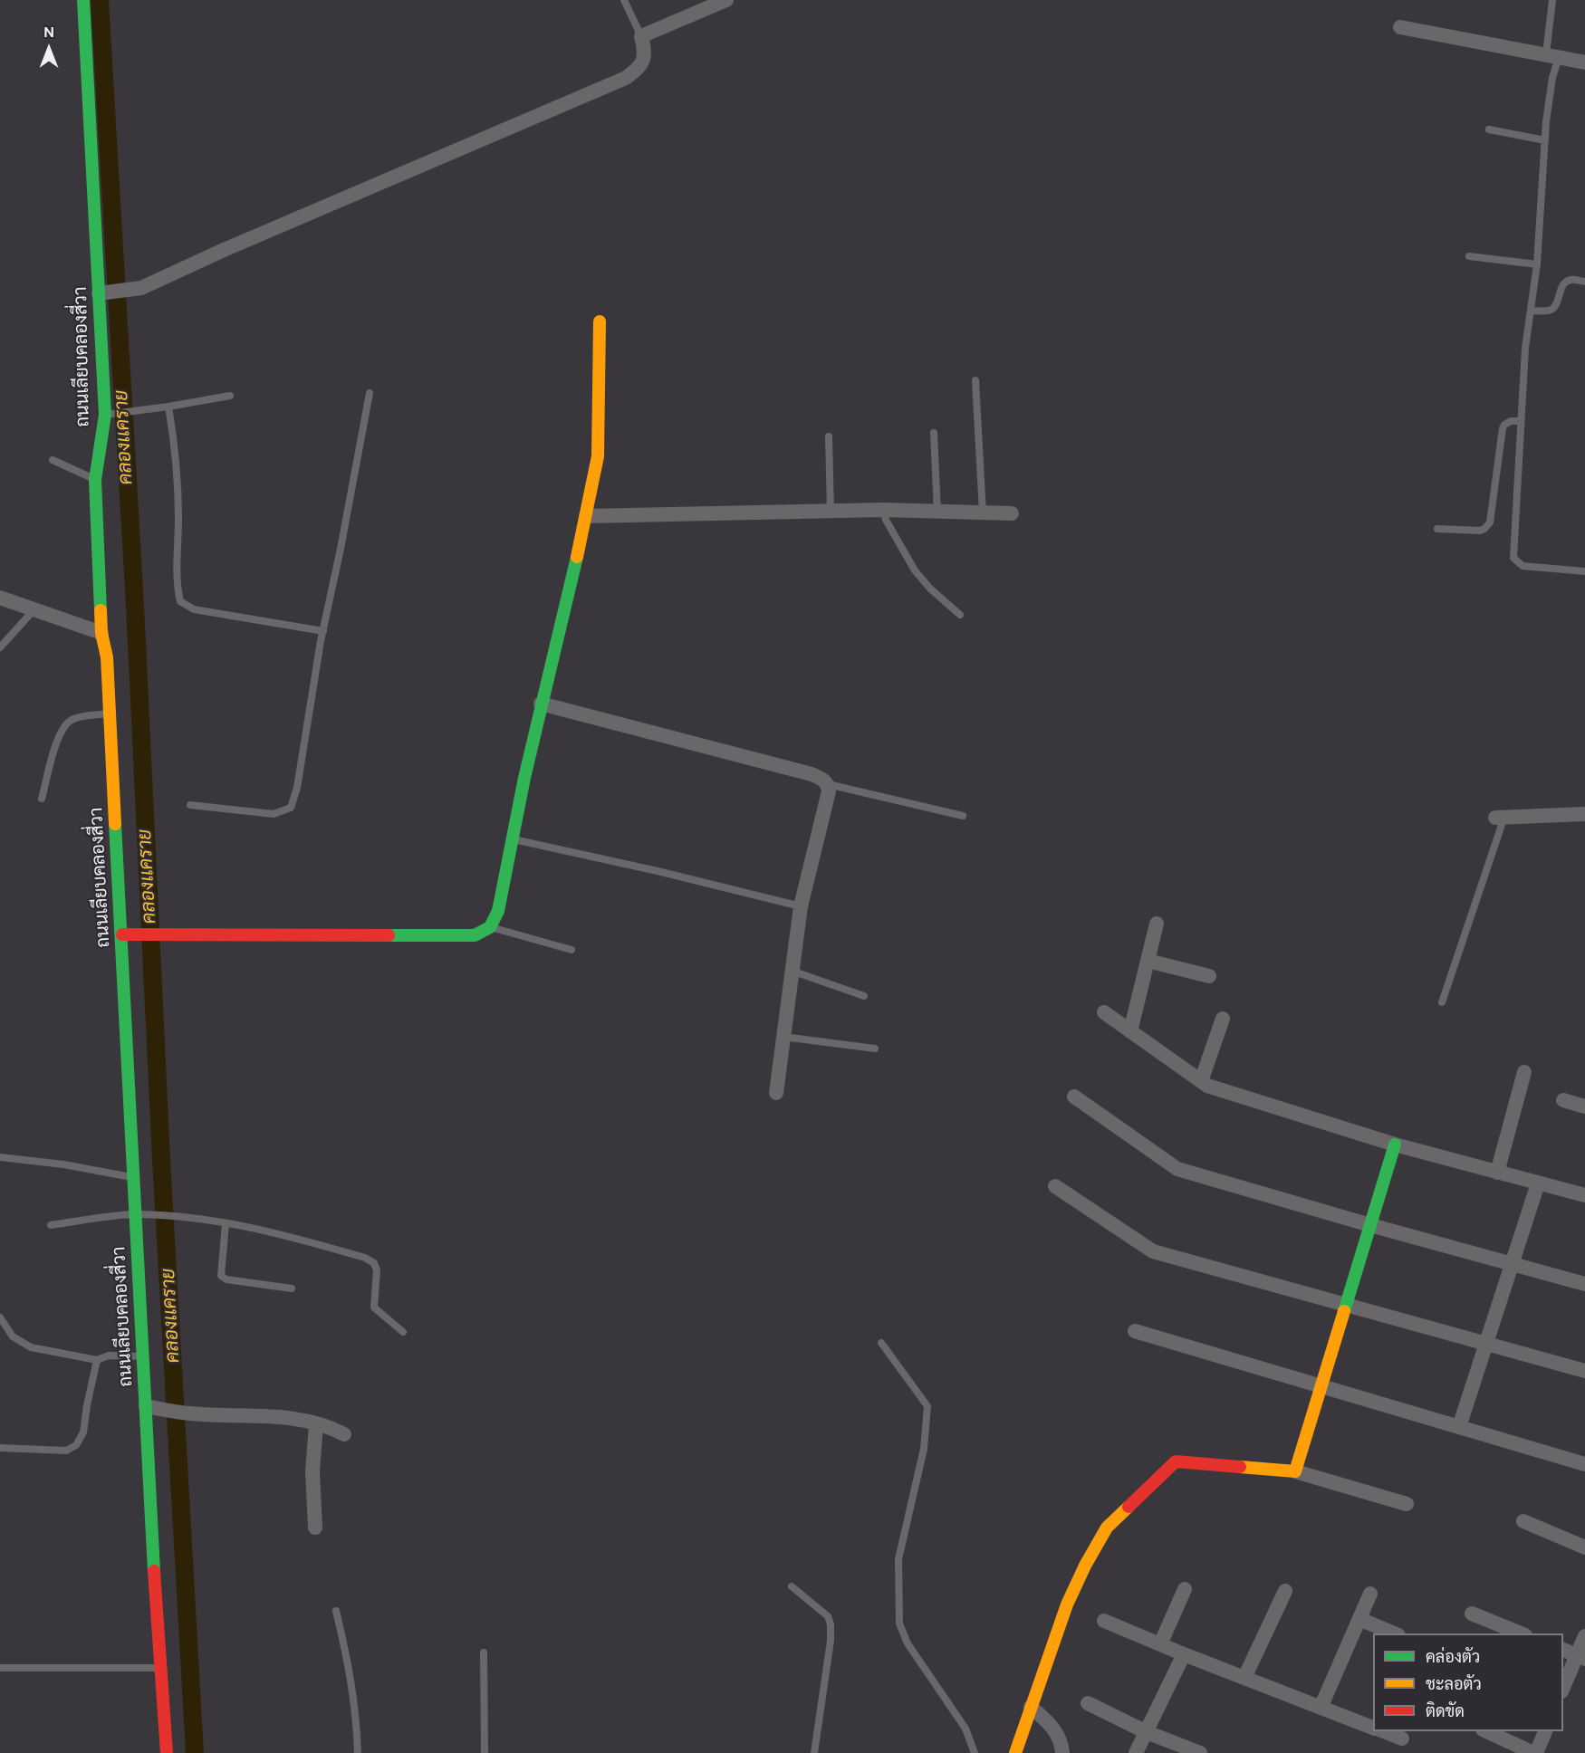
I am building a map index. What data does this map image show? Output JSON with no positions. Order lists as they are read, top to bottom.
{
  "streets": {
    "street": ["ถนนเลียบคลองสี่วา"]
  },
  "water": ["คลองเเคราย"],
  "legend": ["คล่องตัว", "ชะลอตัว", "ติดขัด"],
  "north": "top"
}
